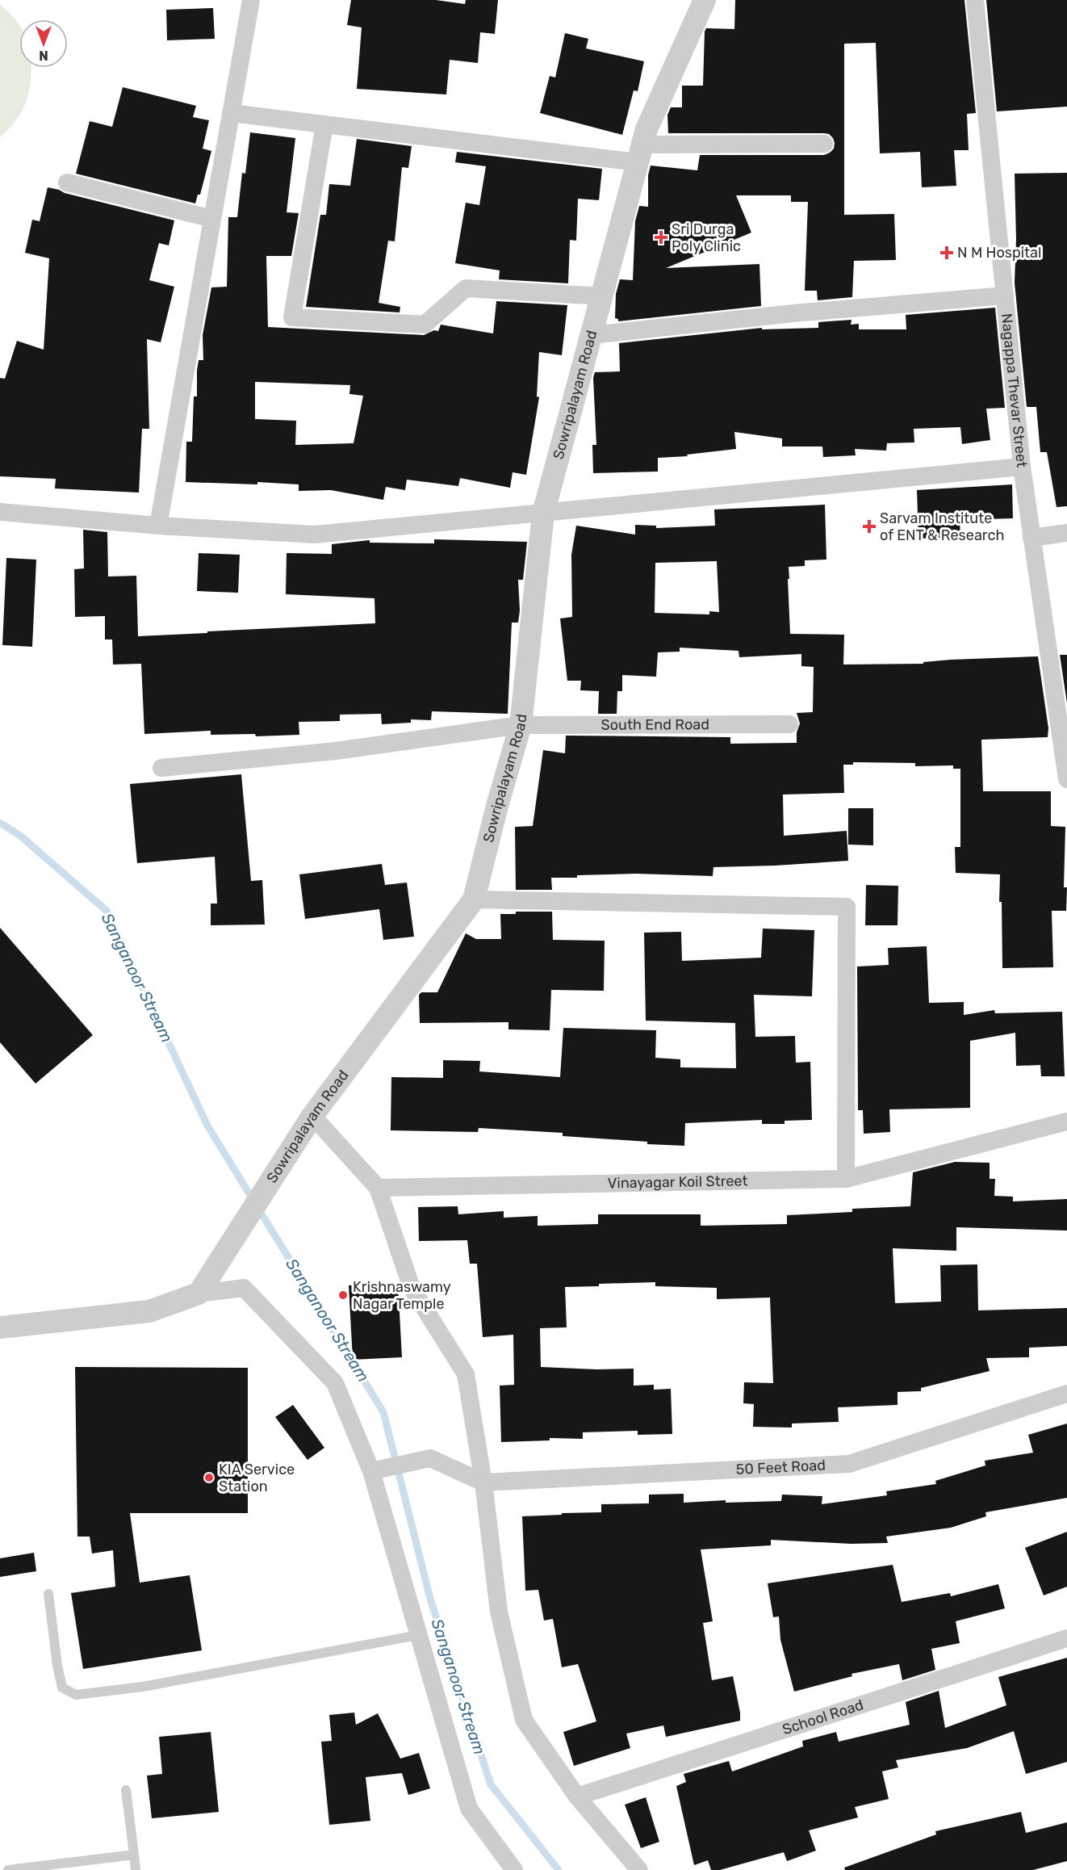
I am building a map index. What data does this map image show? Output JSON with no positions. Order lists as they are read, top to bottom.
{
  "streets": {
    "street": [
      "Nagappa Thevar Street",
      "Sowripalayam Road",
      "South End Road",
      "Vinayagar Koil Street",
      "50 Feet Road",
      "School Road"
    ]
  },
  "crossings": [
    ["Sowripalayam Road", "South End Road"]
  ],
  "water": ["Sanganoor Stream"],
  "places": {
    "health": ["Sri Durga Poly Clinic", "N M Hospital", "Sarvam Institute of ENT & Research"],
    "other": ["Krishnaswamy Nagar Temple", "KIA Service Station"]
  },
  "north": "bottom"
}
